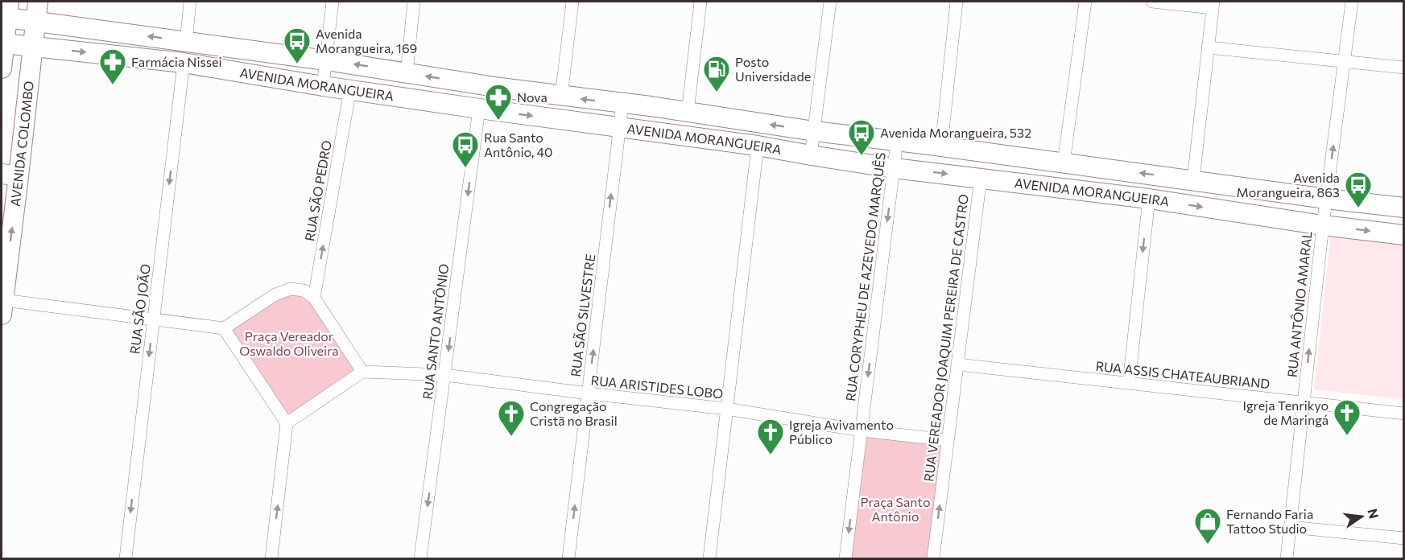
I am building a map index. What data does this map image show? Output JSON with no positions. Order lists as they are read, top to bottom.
{
  "streets": {
    "main road": ["AVENIDA MORANGUEIRA", "AVENIDA COLOMBO"],
    "street": [
      "RUA SÃO PEDRO",
      "RUA CORYPHEU DE AZEVEDO MARQUÊS",
      "RUA ANTÔNIO AMARAL",
      "RUA SÃO JOÃO",
      "RUA SÃO SILVESTRE",
      "RUA SANTO ANTÔNIO",
      "RUA VEREADOR JOAQUIM PEREIRA DE CASTRO",
      "RUA ASSIS CHATEAUBRIAND",
      "RUA ARISTIDES LOBO"
    ]
  },
  "crossings": [
    ["AVENIDA MORANGUEIRA", "AVENIDA COLOMBO"],
    ["AVENIDA MORANGUEIRA", "RUA SÃO PEDRO"],
    ["AVENIDA MORANGUEIRA", "RUA CORYPHEU DE AZEVEDO MARQUÊS"],
    ["AVENIDA MORANGUEIRA", "RUA ANTÔNIO AMARAL"],
    ["AVENIDA MORANGUEIRA", "RUA SÃO JOÃO"],
    ["AVENIDA MORANGUEIRA", "RUA SÃO SILVESTRE"],
    ["AVENIDA MORANGUEIRA", "RUA SANTO ANTÔNIO"],
    ["AVENIDA MORANGUEIRA", "RUA VEREADOR JOAQUIM PEREIRA DE CASTRO"],
    ["RUA CORYPHEU DE AZEVEDO MARQUÊS", "RUA ARISTIDES LOBO"],
    ["RUA ANTÔNIO AMARAL", "RUA ASSIS CHATEAUBRIAND"],
    ["RUA SÃO SILVESTRE", "RUA ARISTIDES LOBO"],
    ["RUA SANTO ANTÔNIO", "RUA ARISTIDES LOBO"],
    ["RUA VEREADOR JOAQUIM PEREIRA DE CASTRO", "RUA ASSIS CHATEAUBRIAND"],
    ["RUA VEREADOR JOAQUIM PEREIRA DE CASTRO", "RUA ARISTIDES LOBO"]
  ],
  "one_way": [
    "AVENIDA COLOMBO",
    "RUA SÃO PEDRO",
    "RUA CORYPHEU DE AZEVEDO MARQUÊS",
    "RUA ANTÔNIO AMARAL",
    "RUA SÃO JOÃO",
    "RUA SÃO SILVESTRE",
    "RUA SANTO ANTÔNIO"
  ],
  "parks": ["Praça Vereador Oswaldo Oliveira", "Praça Santo Antônio"],
  "places": {
    "bus stop": [
      "Avenida Morangueira, 169",
      "Avenida Morangueira, 532",
      "Rua Santo Antônio, 40",
      "Avenida Morangueira, 863"
    ],
    "pharmacy": ["Farmácia Nissei", "Nova"],
    "fuel station": ["Posto Universidade"],
    "church": ["Igreja Tenrikyo de Maringá", "Congregação Cristã no Brasil", "Igreja Avivamento Público"],
    "shop": ["Fernando Faria Tattoo Studio"]
  },
  "north": "right"
}
